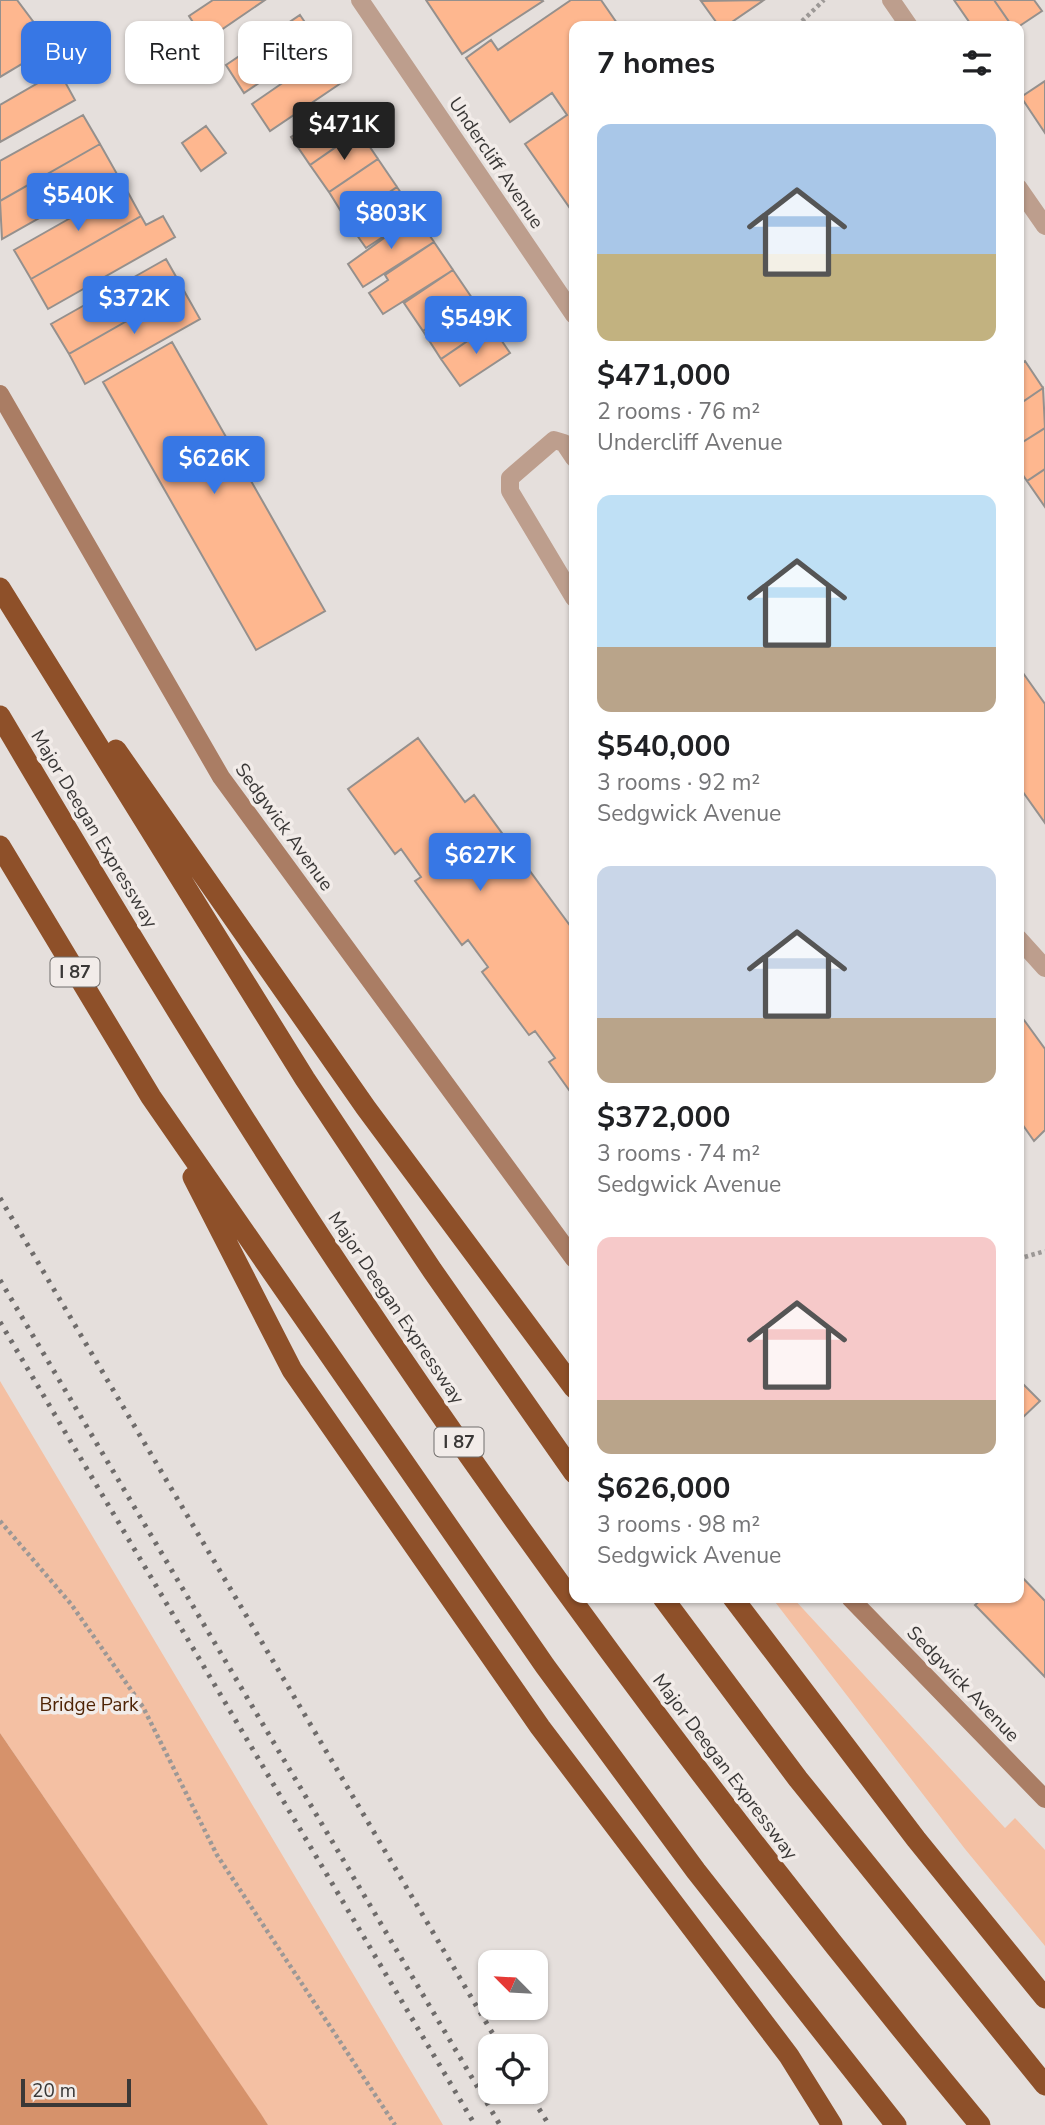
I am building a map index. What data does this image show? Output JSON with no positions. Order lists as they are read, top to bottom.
{
  "streets": {
    "highway": ["Major Deegan Expressway", "I 87"],
    "main road": ["Sedgwick Avenue"],
    "street": ["Undercliff Avenue"]
  },
  "parks": ["Bridge Park"],
  "scale_bar": "20 m",
  "north": "top left",
  "page": {
    "chip": ["Buy", "Rent", "Filters"],
    "heading": "7 homes",
    "price": [
      "$471K",
      "$540K",
      "$803K",
      "$372K",
      "$549K",
      "$626K",
      "$627K"
    ],
    "list": [
      {
        "name": "$471,000",
        "note": "2 rooms · 76 m² · Undercliff Avenue"
      },
      {
        "name": "$540,000",
        "note": "3 rooms · 92 m² · Sedgwick Avenue"
      },
      {
        "name": "$372,000",
        "note": "3 rooms · 74 m² · Sedgwick Avenue"
      },
      {
        "name": "$626,000",
        "note": "3 rooms · 98 m² · Sedgwick Avenue"
      }
    ],
    "scale": "20 m"
  }
}
